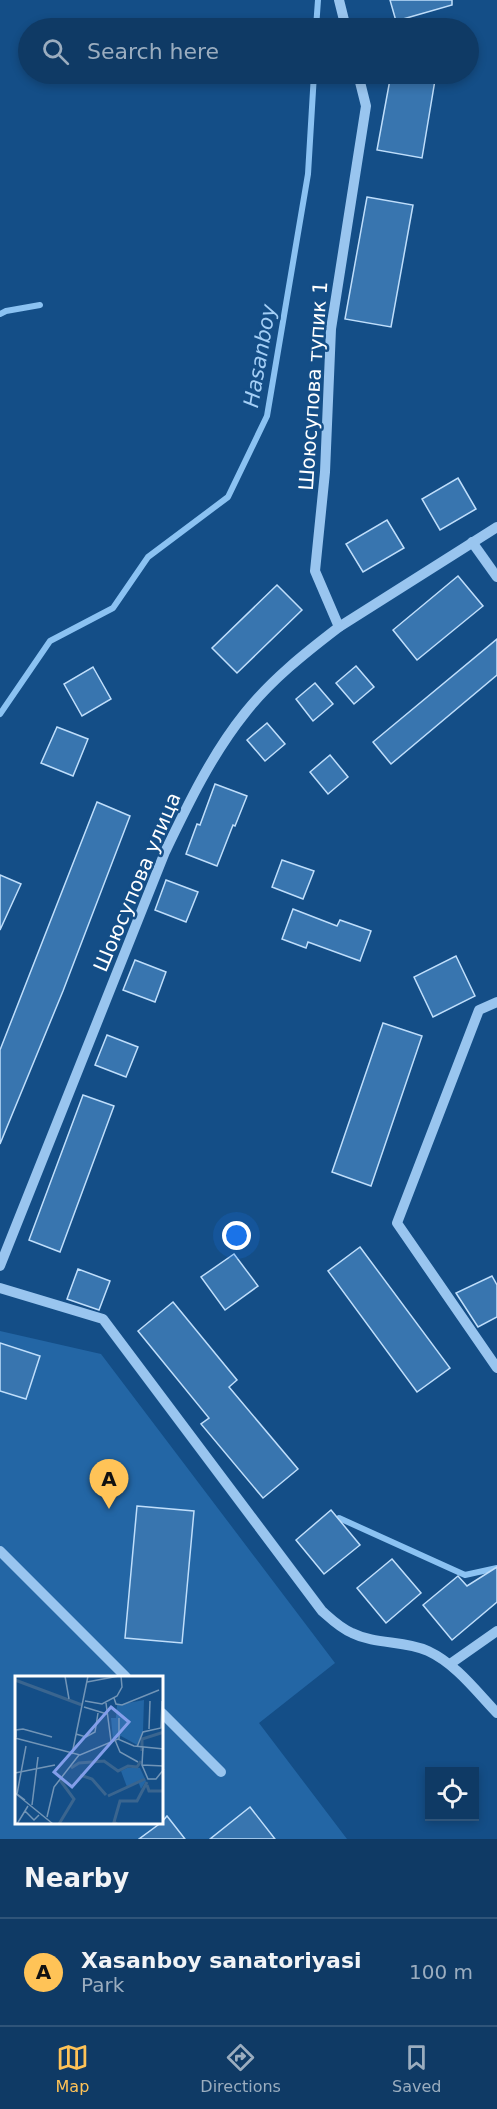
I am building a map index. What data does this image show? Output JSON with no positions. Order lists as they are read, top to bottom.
{
  "streets": {
    "street": ["Шоюсупова тупик 1", "Шоюсупова улица"]
  },
  "crossings": [
    ["Шоюсупова тупик 1", "Шоюсупова улица"]
  ],
  "water": ["Hasanboy"],
  "page": {
    "search": "Search here",
    "pins": "A",
    "heading": "Nearby",
    "list": [
      {
        "mark": "A",
        "name": "Xasanboy sanatoriyasi",
        "note": "Park",
        "value": "100 m"
      }
    ],
    "nav": ["Map", "Directions", "Saved"]
  }
}
